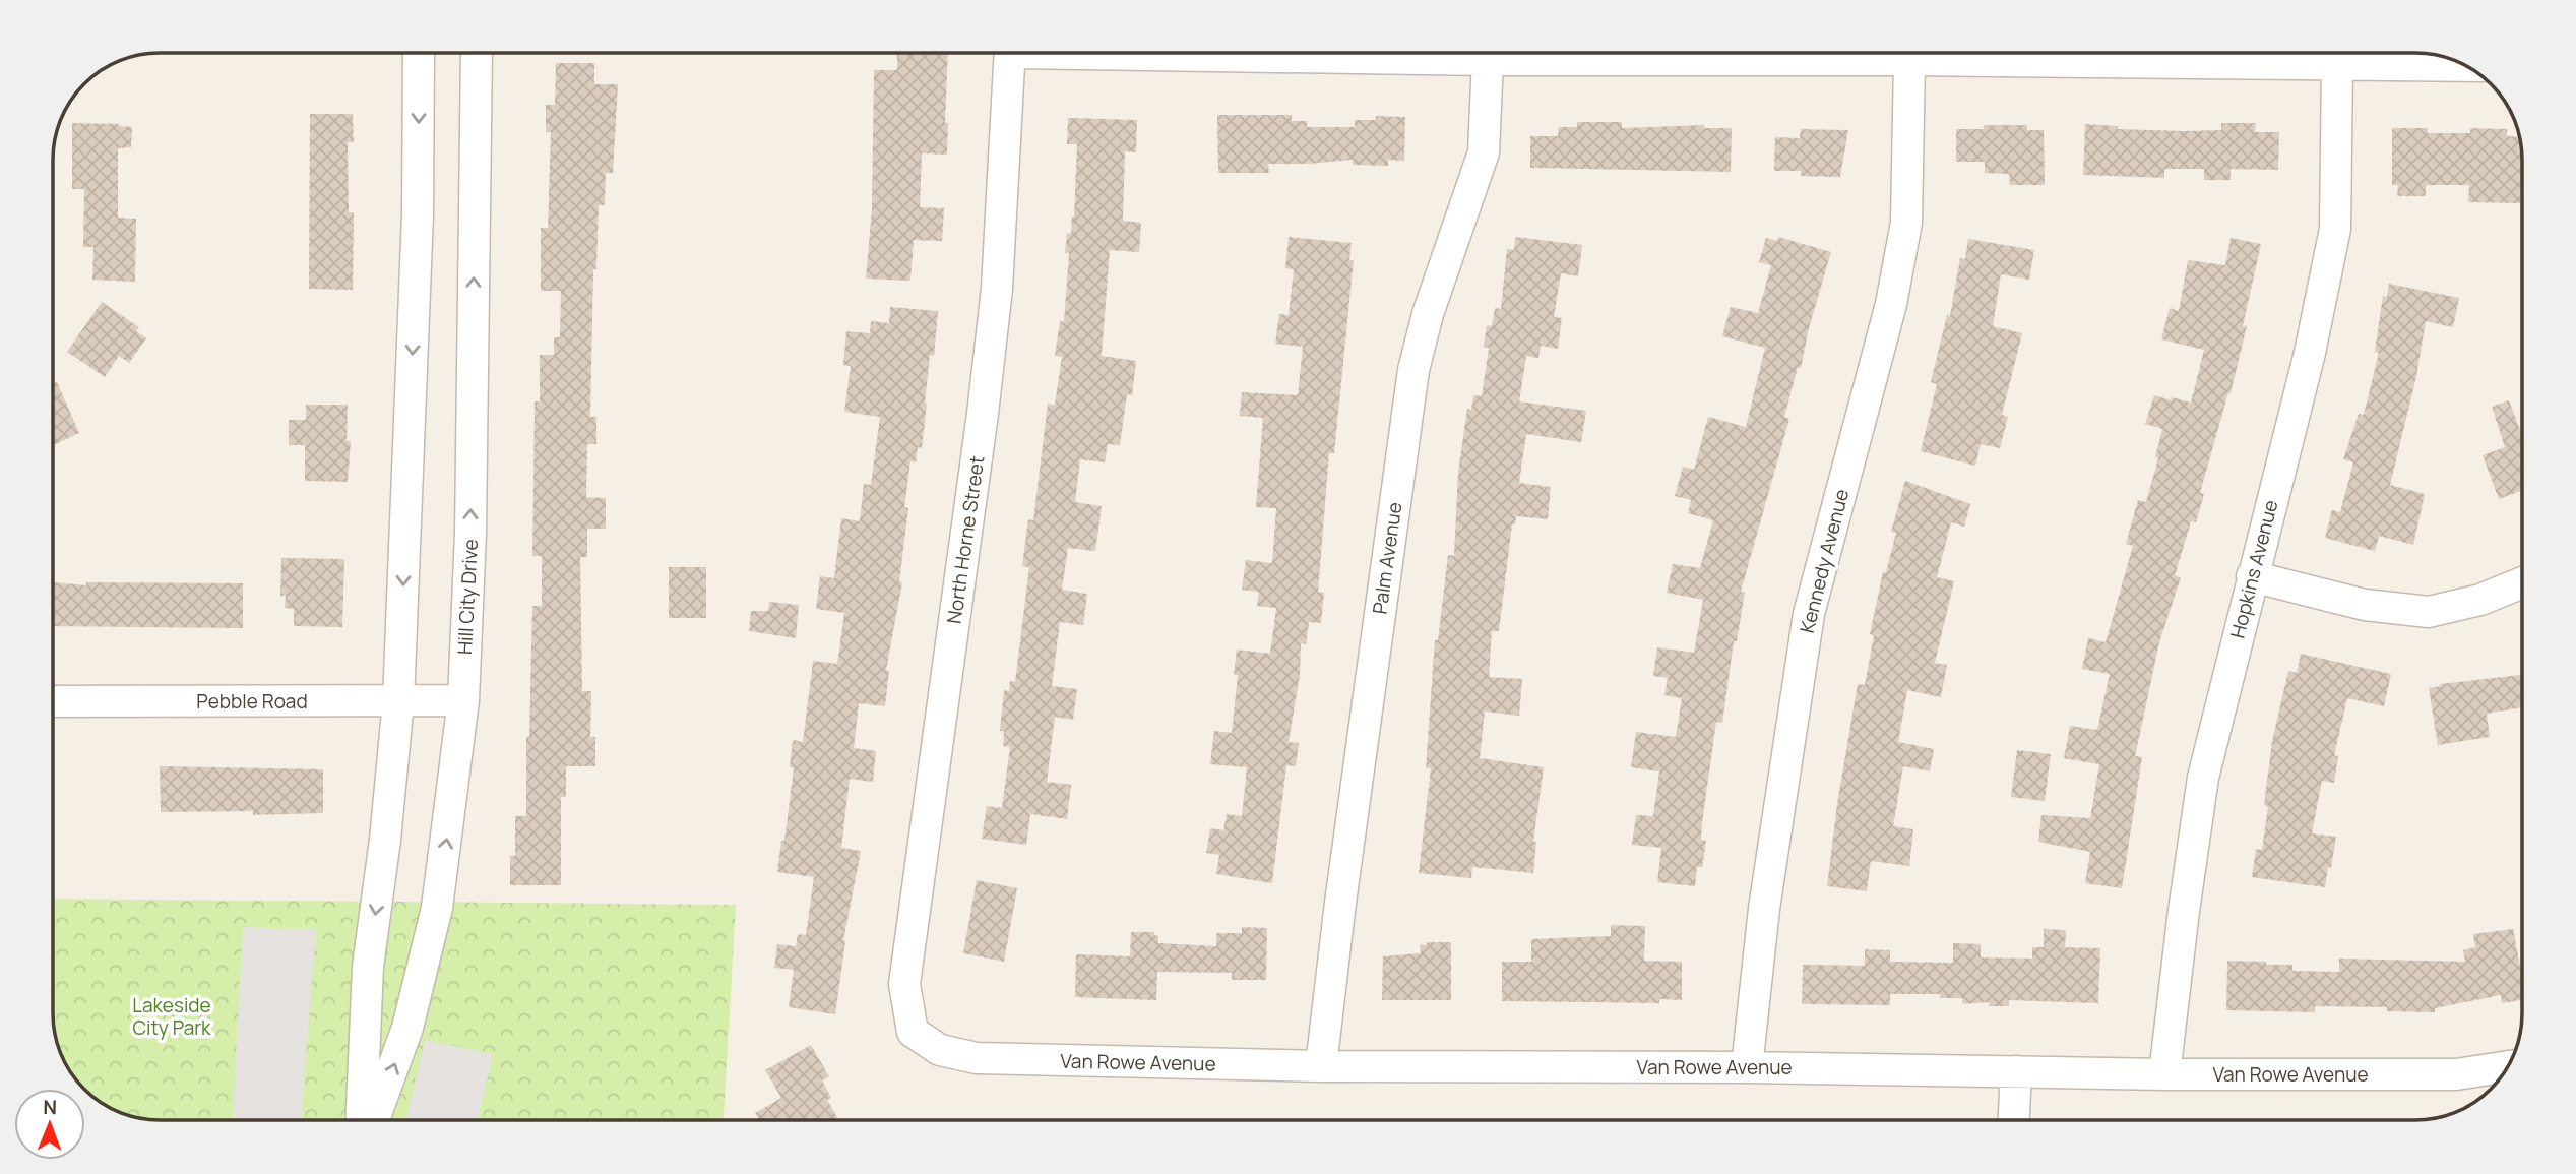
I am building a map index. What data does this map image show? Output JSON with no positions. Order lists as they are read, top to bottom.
{
  "streets": {
    "street": [
      "North Horne Street",
      "Palm Avenue",
      "Kennedy Avenue",
      "Hopkins Avenue",
      "Hill City Drive",
      "Pebble Road",
      "Van Rowe Avenue"
    ]
  },
  "crossings": [
    ["North Horne Street", "Van Rowe Avenue"],
    ["Palm Avenue", "Van Rowe Avenue"],
    ["Kennedy Avenue", "Van Rowe Avenue"],
    ["Hopkins Avenue", "Van Rowe Avenue"],
    ["Hill City Drive", "Pebble Road"]
  ],
  "parks": ["Lakeside City Park"],
  "north": "top"
}
